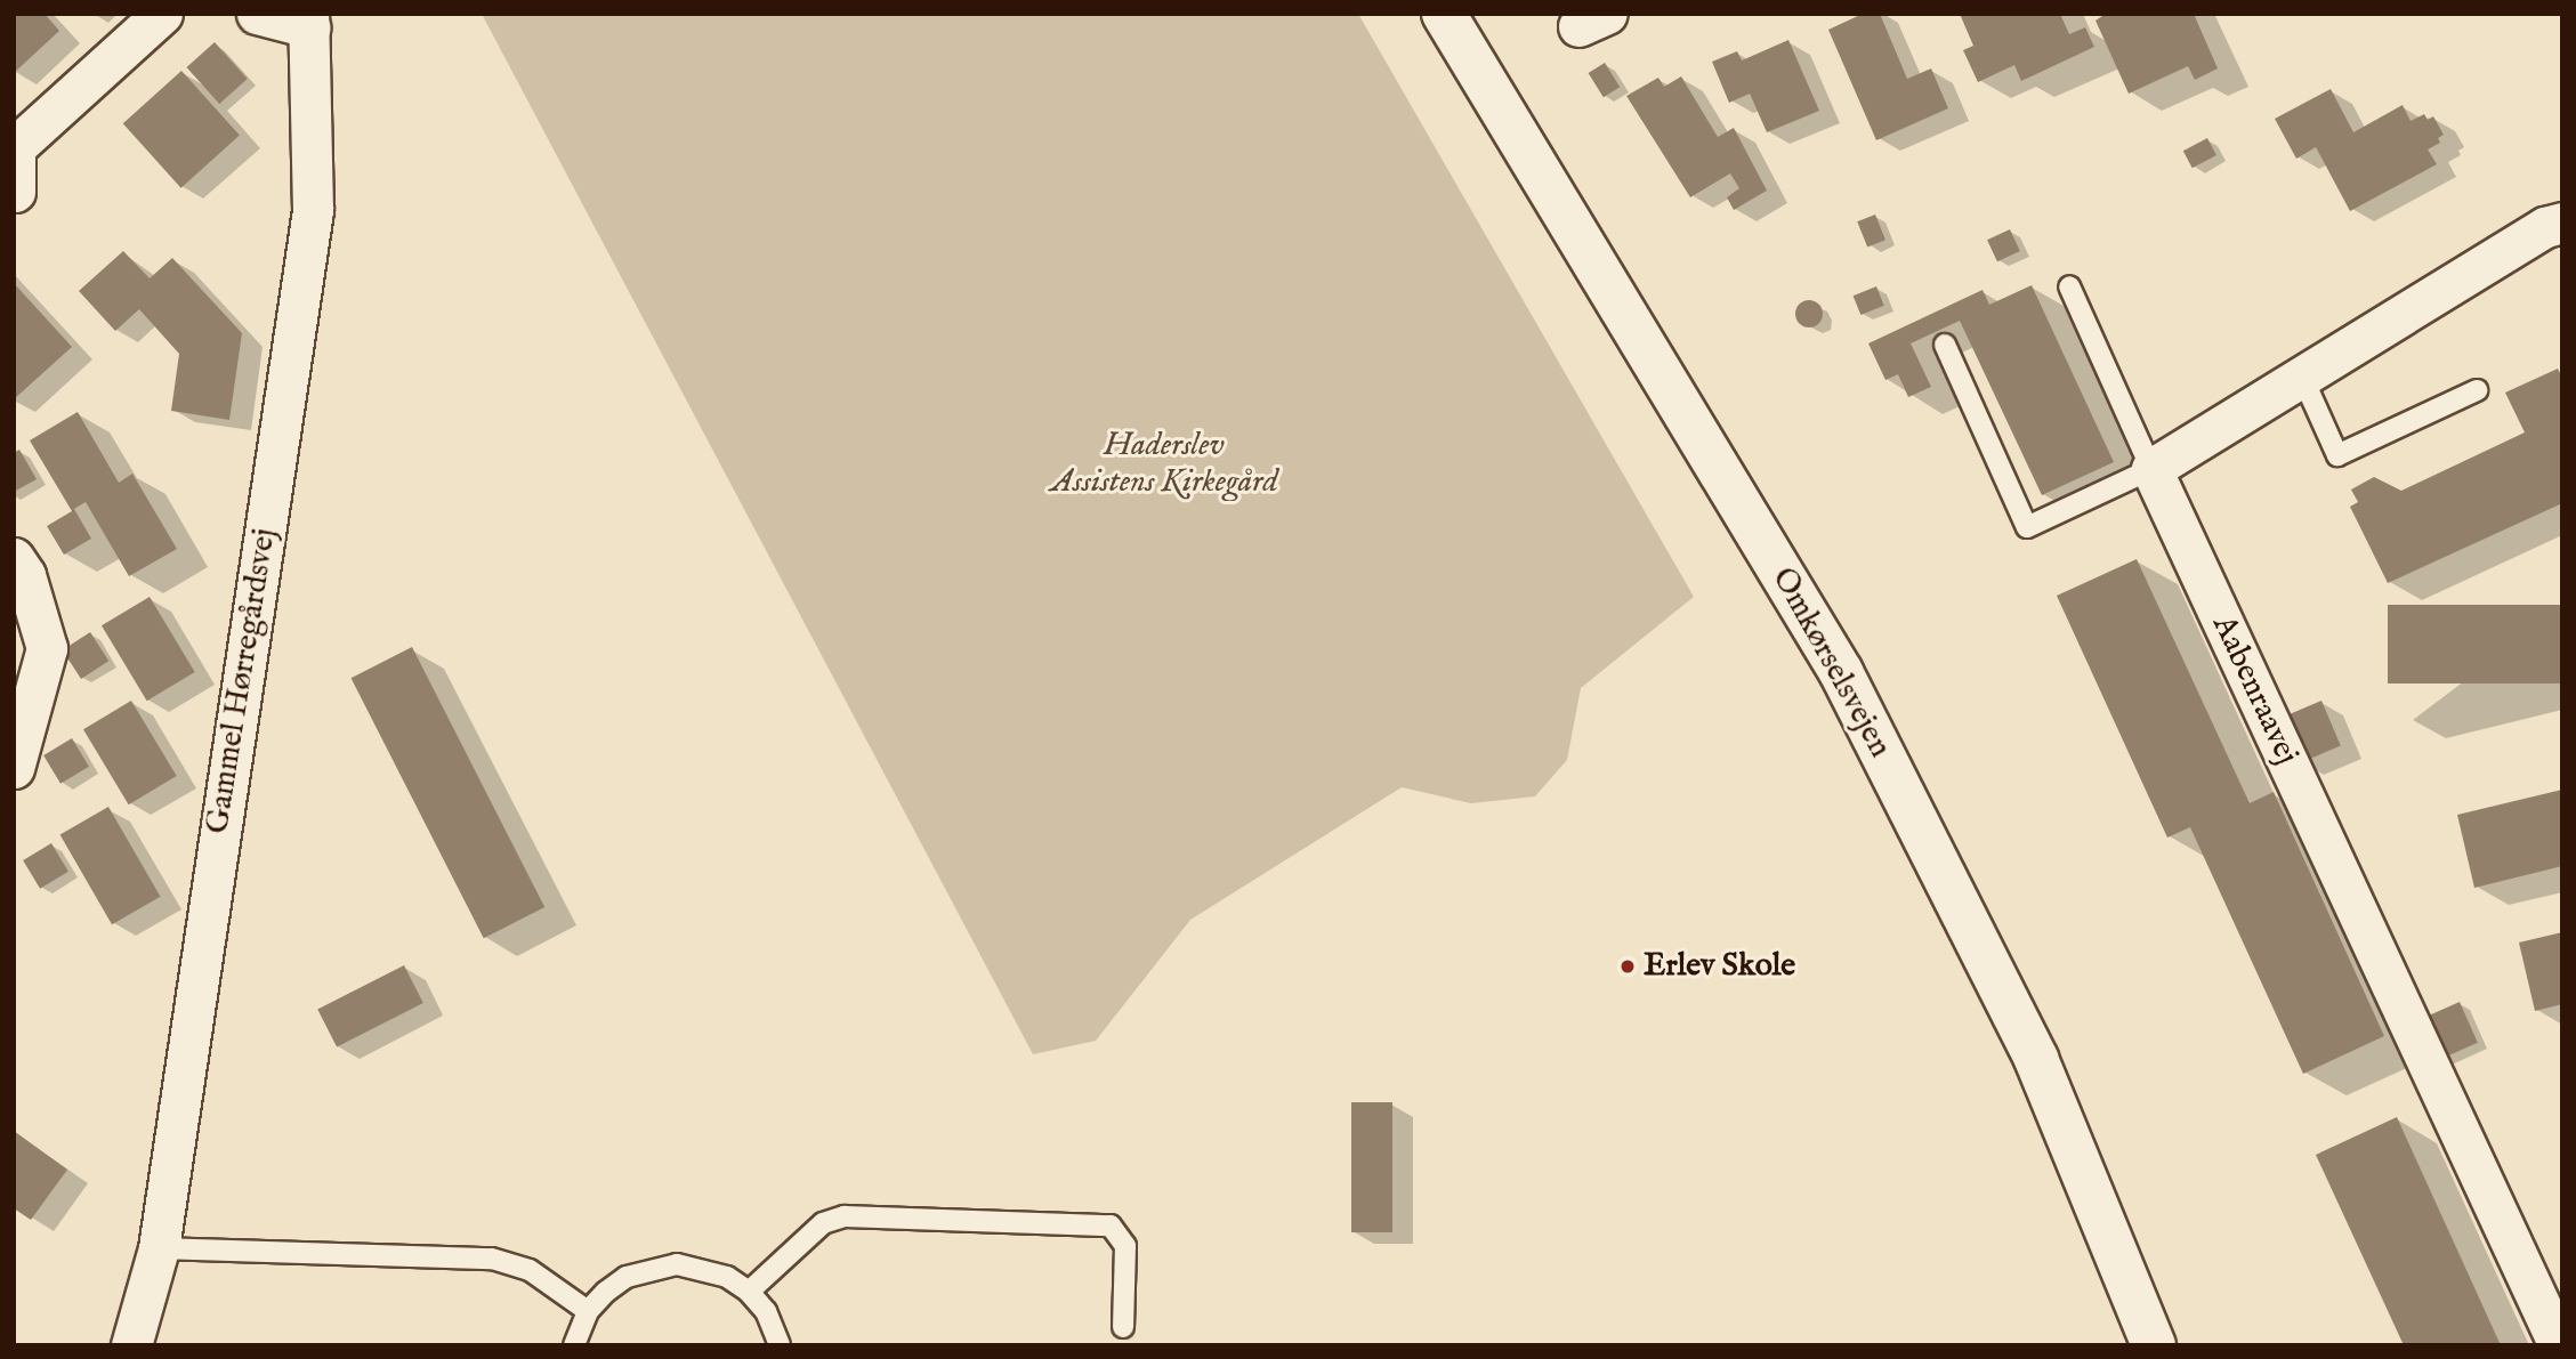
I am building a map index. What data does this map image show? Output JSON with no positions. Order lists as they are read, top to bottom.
{
  "streets": {
    "main road": ["Omkørselsvejen"],
    "street": ["Gammel Hørregårdsvej", "Aabenraavej"]
  },
  "parks": ["Haderslev Assistens Kirkegård"],
  "places": ["Erlev Skole"]
}
